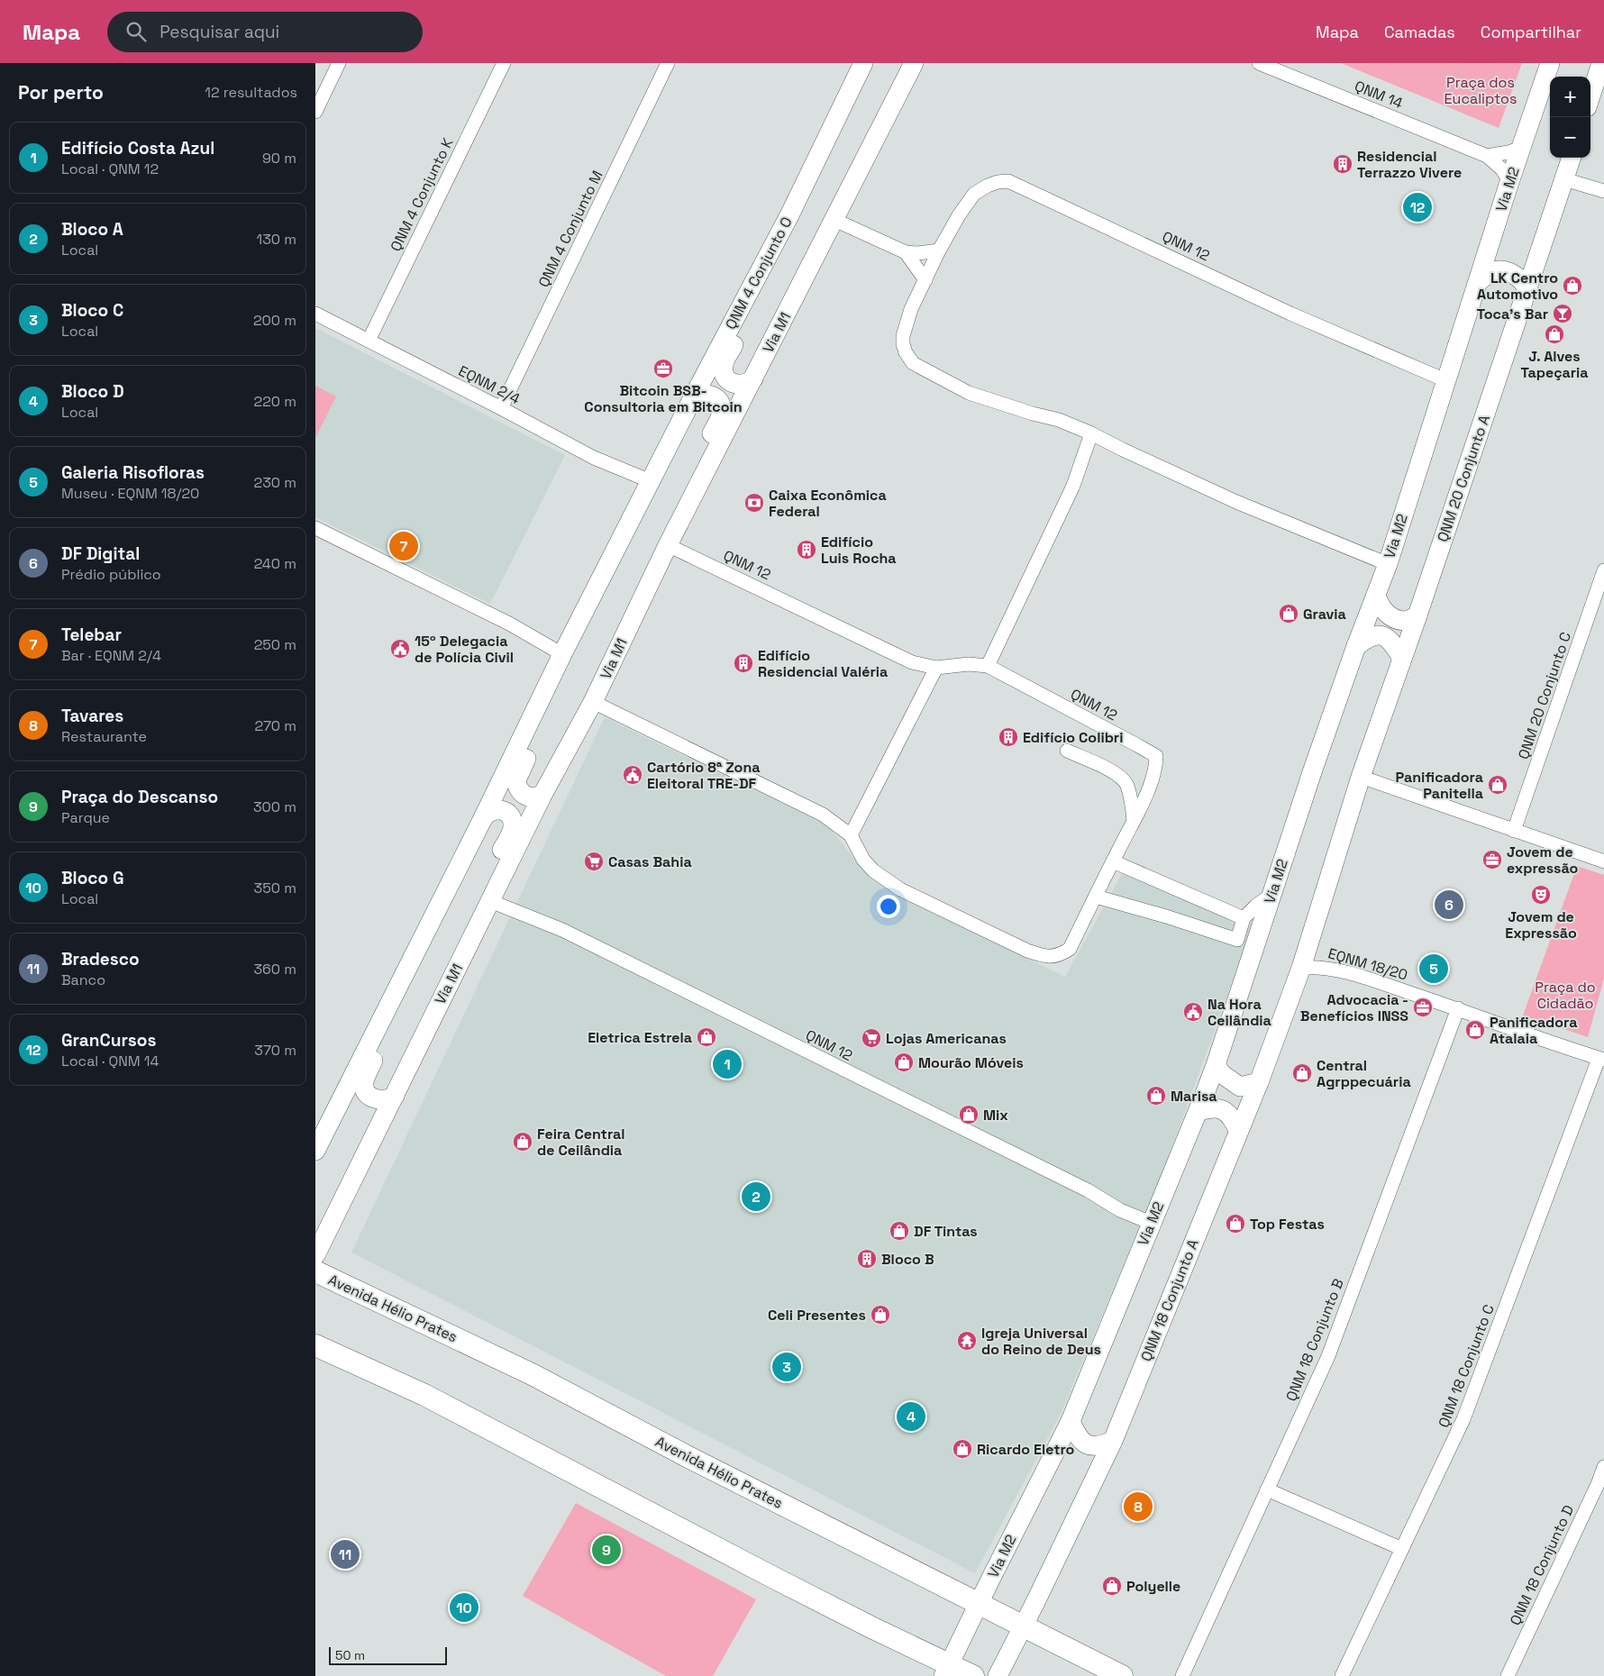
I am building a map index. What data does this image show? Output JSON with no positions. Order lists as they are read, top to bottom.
{
  "streets": {
    "main road": [
      "Via M2",
      "QNM 4 Conjunto O",
      "Via M1",
      "QNM 20 Conjunto A",
      "QNM 18 Conjunto A",
      "Avenida Hélio Prates"
    ],
    "street": [
      "QNM 14",
      "QNM 4 Conjunto K",
      "QNM 4 Conjunto M",
      "QNM 12",
      "EQNM 2/4",
      "QNM 20 Conjunto C",
      "EQNM 18/20",
      "QNM 18 Conjunto B",
      "QNM 18 Conjunto C",
      "QNM 18 Conjunto D"
    ]
  },
  "crossings": [
    ["QNM 14", "Via M2"],
    ["Via M2", "QNM 12"],
    ["Via M2", "Avenida Hélio Prates"],
    ["QNM 4 Conjunto K", "EQNM 2/4"],
    ["QNM 4 Conjunto M", "EQNM 2/4"],
    ["QNM 12", "Via M1"],
    ["QNM 4 Conjunto O", "EQNM 2/4"],
    ["EQNM 18/20", "QNM 18 Conjunto A"],
    ["EQNM 18/20", "QNM 18 Conjunto B"],
    ["EQNM 18/20", "QNM 18 Conjunto C"],
    ["QNM 18 Conjunto A", "Avenida Hélio Prates"]
  ],
  "parks": ["Praça dos Eucaliptos", "Praça do Cidadão"],
  "places": {
    "building": [
      "Residencial Terrazzo Vivere",
      "Edifício Luis Rocha",
      "Edifício Residencial Valéria",
      "Edifício Colibri",
      "Bloco B"
    ],
    "shop": [
      "LK Centro Automotivo",
      "J. Alves Tapeçaria",
      "Gravia",
      "Panificadora Panitella",
      "Panificadora Atalaia",
      "Eletrica Estrela",
      "Mourão Móveis",
      "Central Agrppecuária",
      "Marisa",
      "Mix",
      "Feira Central de Ceilândia",
      "Top Festas",
      "DF Tintas",
      "Celi Presentes",
      "Ricardo Eletro",
      "Polyelle"
    ],
    "bar": ["Toca's Bar"],
    "office": ["Bitcoin BSB- Consultoria em Bitcoin", "Jovem de expressão", "Advocacia - Benefícios INSS"],
    "bank": ["Caixa Econômica Federal"],
    "public building": ["15º Delegacia de Polícia Civil", "Cartório 8ª Zona Eleitoral TRE-DF", "Na Hora Ceilândia"],
    "supermarket": ["Casas Bahia", "Lojas Americanas"],
    "theatre": ["Jovem de Expressão"],
    "temple": ["Igreja Universal do Reino de Deus"]
  },
  "scale_bar": "50 m",
  "page": {
    "header": "Mapa",
    "search": "Pesquisar aqui",
    "nav": ["Mapa", "Camadas", "Compartilhar"],
    "heading": ["Por perto", "12 resultados"],
    "map_buttons": ["+", "−"],
    "list": [
      {
        "mark": "1",
        "name": "Edifício Costa Azul",
        "note": "Local · QNM 12",
        "value": "90 m"
      },
      {
        "mark": "2",
        "name": "Bloco A",
        "note": "Local",
        "value": "130 m"
      },
      {
        "mark": "3",
        "name": "Bloco C",
        "note": "Local",
        "value": "200 m"
      },
      {
        "mark": "4",
        "name": "Bloco D",
        "note": "Local",
        "value": "220 m"
      },
      {
        "mark": "5",
        "name": "Galeria Risofloras",
        "note": "Museu · EQNM 18/20",
        "value": "230 m"
      },
      {
        "mark": "6",
        "name": "DF Digital",
        "note": "Prédio público",
        "value": "240 m"
      },
      {
        "mark": "7",
        "name": "Telebar",
        "note": "Bar · EQNM 2/4",
        "value": "250 m"
      },
      {
        "mark": "8",
        "name": "Tavares",
        "note": "Restaurante",
        "value": "270 m"
      },
      {
        "mark": "9",
        "name": "Praça do Descanso",
        "note": "Parque",
        "value": "300 m"
      },
      {
        "mark": "10",
        "name": "Bloco G",
        "note": "Local",
        "value": "350 m"
      },
      {
        "mark": "11",
        "name": "Bradesco",
        "note": "Banco",
        "value": "360 m"
      },
      {
        "mark": "12",
        "name": "GranCursos",
        "note": "Local · QNM 14",
        "value": "370 m"
      }
    ],
    "pins": [
      "12",
      "7",
      "6",
      "5",
      "1",
      "2",
      "3",
      "4",
      "8",
      "9",
      "11",
      "10"
    ],
    "scale": "50 m"
  }
}
